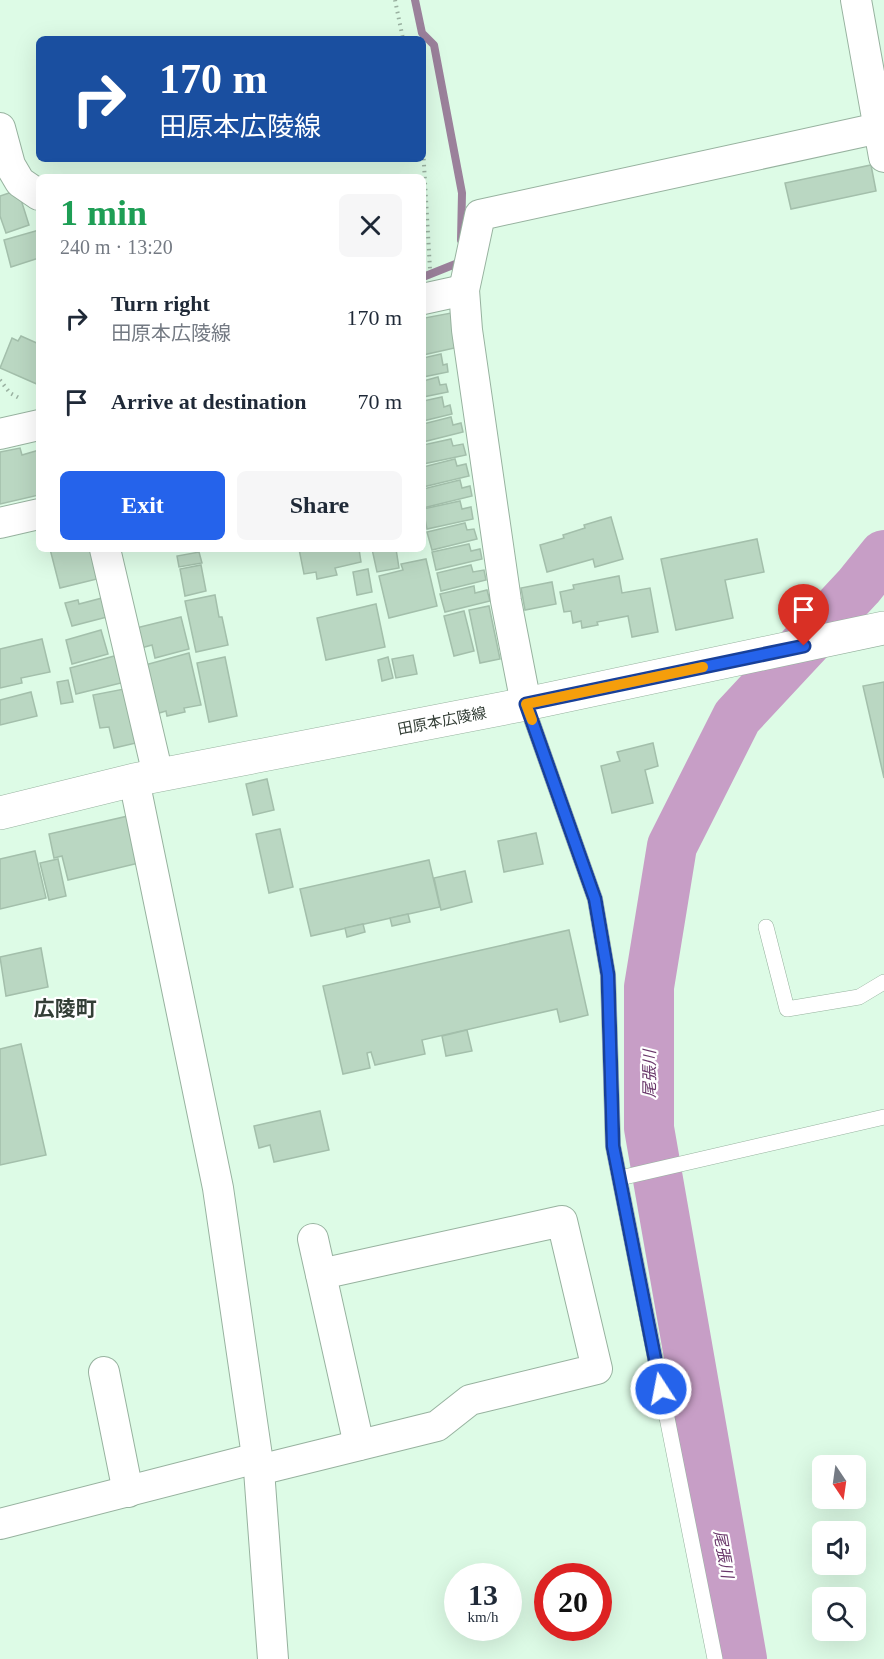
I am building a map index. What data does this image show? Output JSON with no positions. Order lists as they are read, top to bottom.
{
  "streets": {
    "main road": ["田原本広陵線"]
  },
  "districts": ["広陵町"],
  "water": ["尾張川"],
  "north": "bottom",
  "page": {
    "turn": ["170 m", "田原本広陵線"],
    "heading": ["1 min", "240 m · 13:20"],
    "list": [
      {
        "name": "Turn right",
        "note": "田原本広陵線",
        "value": "170 m"
      },
      {
        "name": "Arrive at destination",
        "value": "70 m"
      }
    ],
    "buttons": ["Exit", "Share"],
    "speed": "13 km/h",
    "limit": "20"
  }
}
